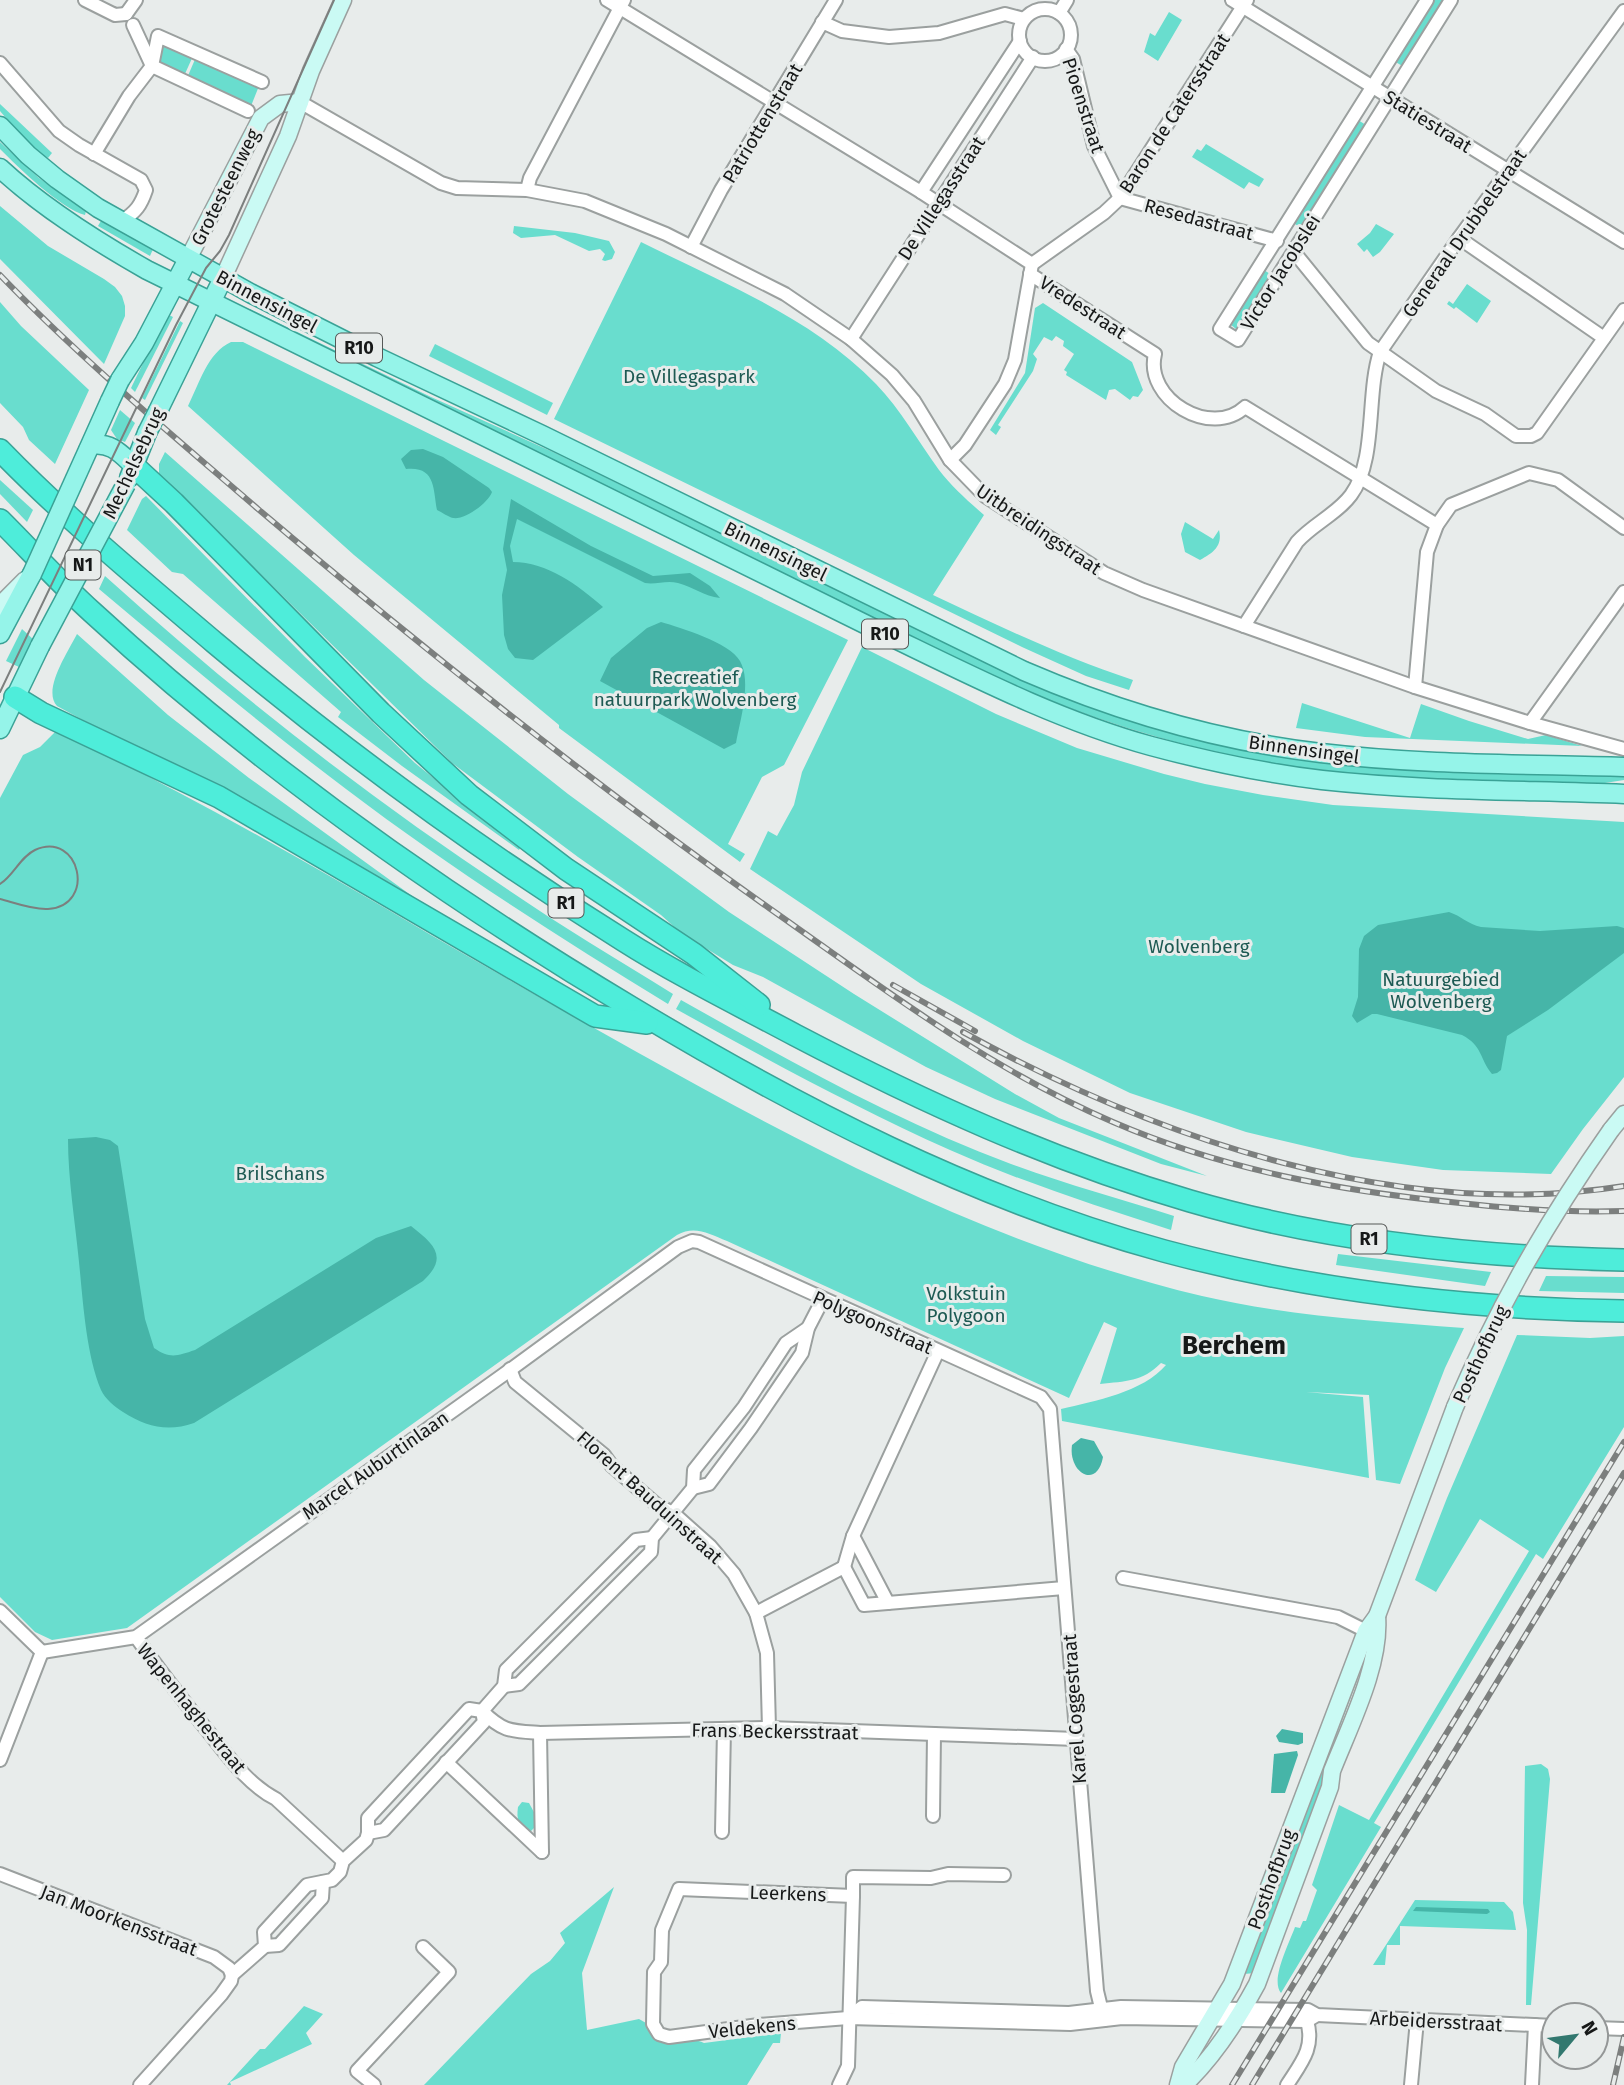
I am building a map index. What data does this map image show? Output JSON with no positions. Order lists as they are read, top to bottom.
{
  "streets": {
    "highway": ["R1"],
    "main road": [
      "Binnensingel",
      "R10",
      "Mechelsebrug",
      "N1"
    ],
    "street": [
      "Pioenstraat",
      "Baron de Catersstraat",
      "Statiestraat",
      "Patriottenstraat",
      "Grotesteenweg",
      "De Villegasstraat",
      "Resedastraat",
      "Generaal Drubbelstraat",
      "Victor Jacobslei",
      "Vredestraat",
      "Uitbreidingstraat",
      "Polygoonstraat",
      "Posthofbrug",
      "Marcel Auburtinlaan",
      "Florent Bauduinstraat",
      "Wapenhaghestraat",
      "Karel Coggestraat",
      "Frans Beckersstraat",
      "Leerkens",
      "Jan Moorkensstraat",
      "Arbeidersstraat",
      "Veldekens"
    ]
  },
  "crossings": [
    ["Pioenstraat", "Baron de Catersstraat"],
    ["Pioenstraat", "De Villegasstraat"],
    ["Pioenstraat", "Resedastraat"],
    ["Baron de Catersstraat", "Statiestraat"],
    ["Baron de Catersstraat", "Resedastraat"],
    ["Baron de Catersstraat", "Vredestraat"],
    ["Statiestraat", "Generaal Drubbelstraat"],
    ["Statiestraat", "Victor Jacobslei"],
    ["Patriottenstraat", "Vredestraat"],
    ["Patriottenstraat", "Uitbreidingstraat"],
    ["Grotesteenweg", "Binnensingel"],
    ["Grotesteenweg", "Mechelsebrug"],
    ["Grotesteenweg", "Uitbreidingstraat"],
    ["De Villegasstraat", "Vredestraat"],
    ["De Villegasstraat", "Uitbreidingstraat"],
    ["Resedastraat", "Victor Jacobslei"],
    ["Generaal Drubbelstraat", "Vredestraat"],
    ["Binnensingel", "Mechelsebrug"],
    ["Mechelsebrug", "N1"],
    ["Polygoonstraat", "Marcel Auburtinlaan"],
    ["Polygoonstraat", "Karel Coggestraat"],
    ["Posthofbrug", "Arbeidersstraat"],
    ["Marcel Auburtinlaan", "Florent Bauduinstraat"],
    ["Marcel Auburtinlaan", "Wapenhaghestraat"],
    ["Florent Bauduinstraat", "Frans Beckersstraat"],
    ["Karel Coggestraat", "Frans Beckersstraat"],
    ["Karel Coggestraat", "Veldekens"],
    ["Leerkens", "Veldekens"]
  ],
  "districts": ["Berchem"],
  "parks": [
    "De Villegaspark",
    "Recreatief natuurpark Wolvenberg",
    "Wolvenberg",
    "Natuurgebied Wolvenberg",
    "Brilschans",
    "Volkstuin Polygoon"
  ],
  "north": "top right"
}
